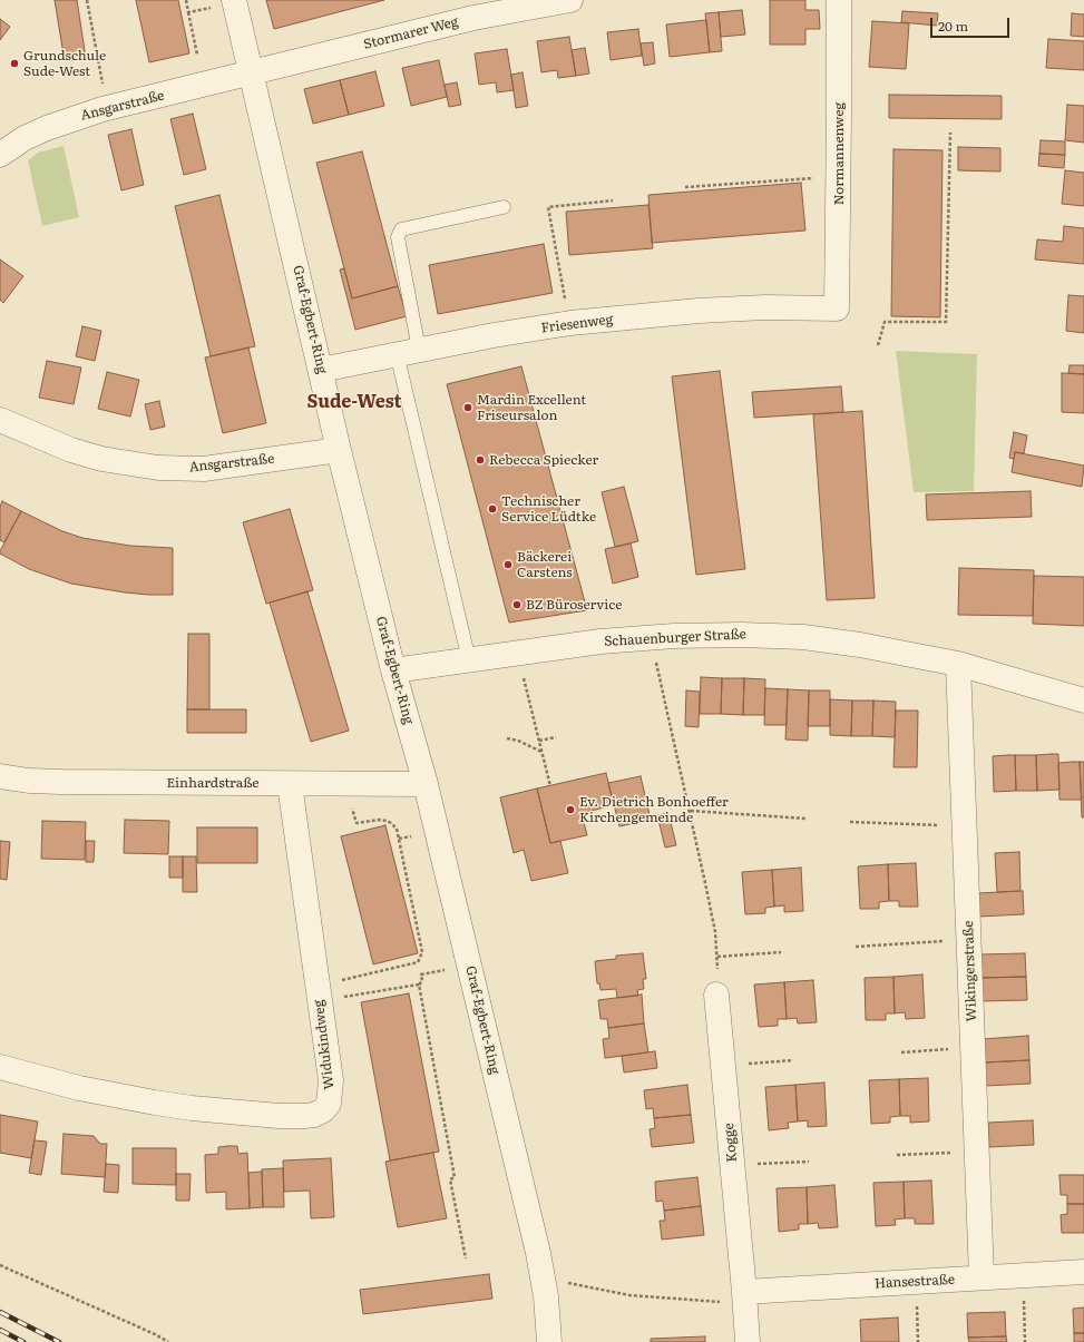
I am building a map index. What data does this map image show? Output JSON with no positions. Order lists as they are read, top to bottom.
{
  "streets": {
    "street": [
      "Stormarer Weg",
      "Ansgarstraße",
      "Normannenweg",
      "Graf-Egbert-Ring",
      "Friesenweg",
      "Schauenburger Straße",
      "Einhardstraße",
      "Wikingerstraße",
      "Widukindweg",
      "Kogge",
      "Hansestraße"
    ]
  },
  "crossings": [
    ["Stormarer Weg", "Ansgarstraße"],
    ["Stormarer Weg", "Graf-Egbert-Ring"],
    ["Ansgarstraße", "Graf-Egbert-Ring"],
    ["Normannenweg", "Friesenweg"],
    ["Graf-Egbert-Ring", "Friesenweg"],
    ["Graf-Egbert-Ring", "Schauenburger Straße"],
    ["Graf-Egbert-Ring", "Einhardstraße"],
    ["Schauenburger Straße", "Wikingerstraße"],
    ["Einhardstraße", "Widukindweg"],
    ["Wikingerstraße", "Hansestraße"],
    ["Kogge", "Hansestraße"]
  ],
  "districts": ["Sude-West"],
  "places": [
    "Grundschule Sude-West",
    "Mardin Excellent Friseursalon",
    "Rebecca Spiecker",
    "Technischer Service Lüdtke",
    "Bäckerei Carstens",
    "BZ Büroservice",
    "Ev. Dietrich Bonhoeffer Kirchengemeinde"
  ],
  "scale_bar": "20 m"
}
